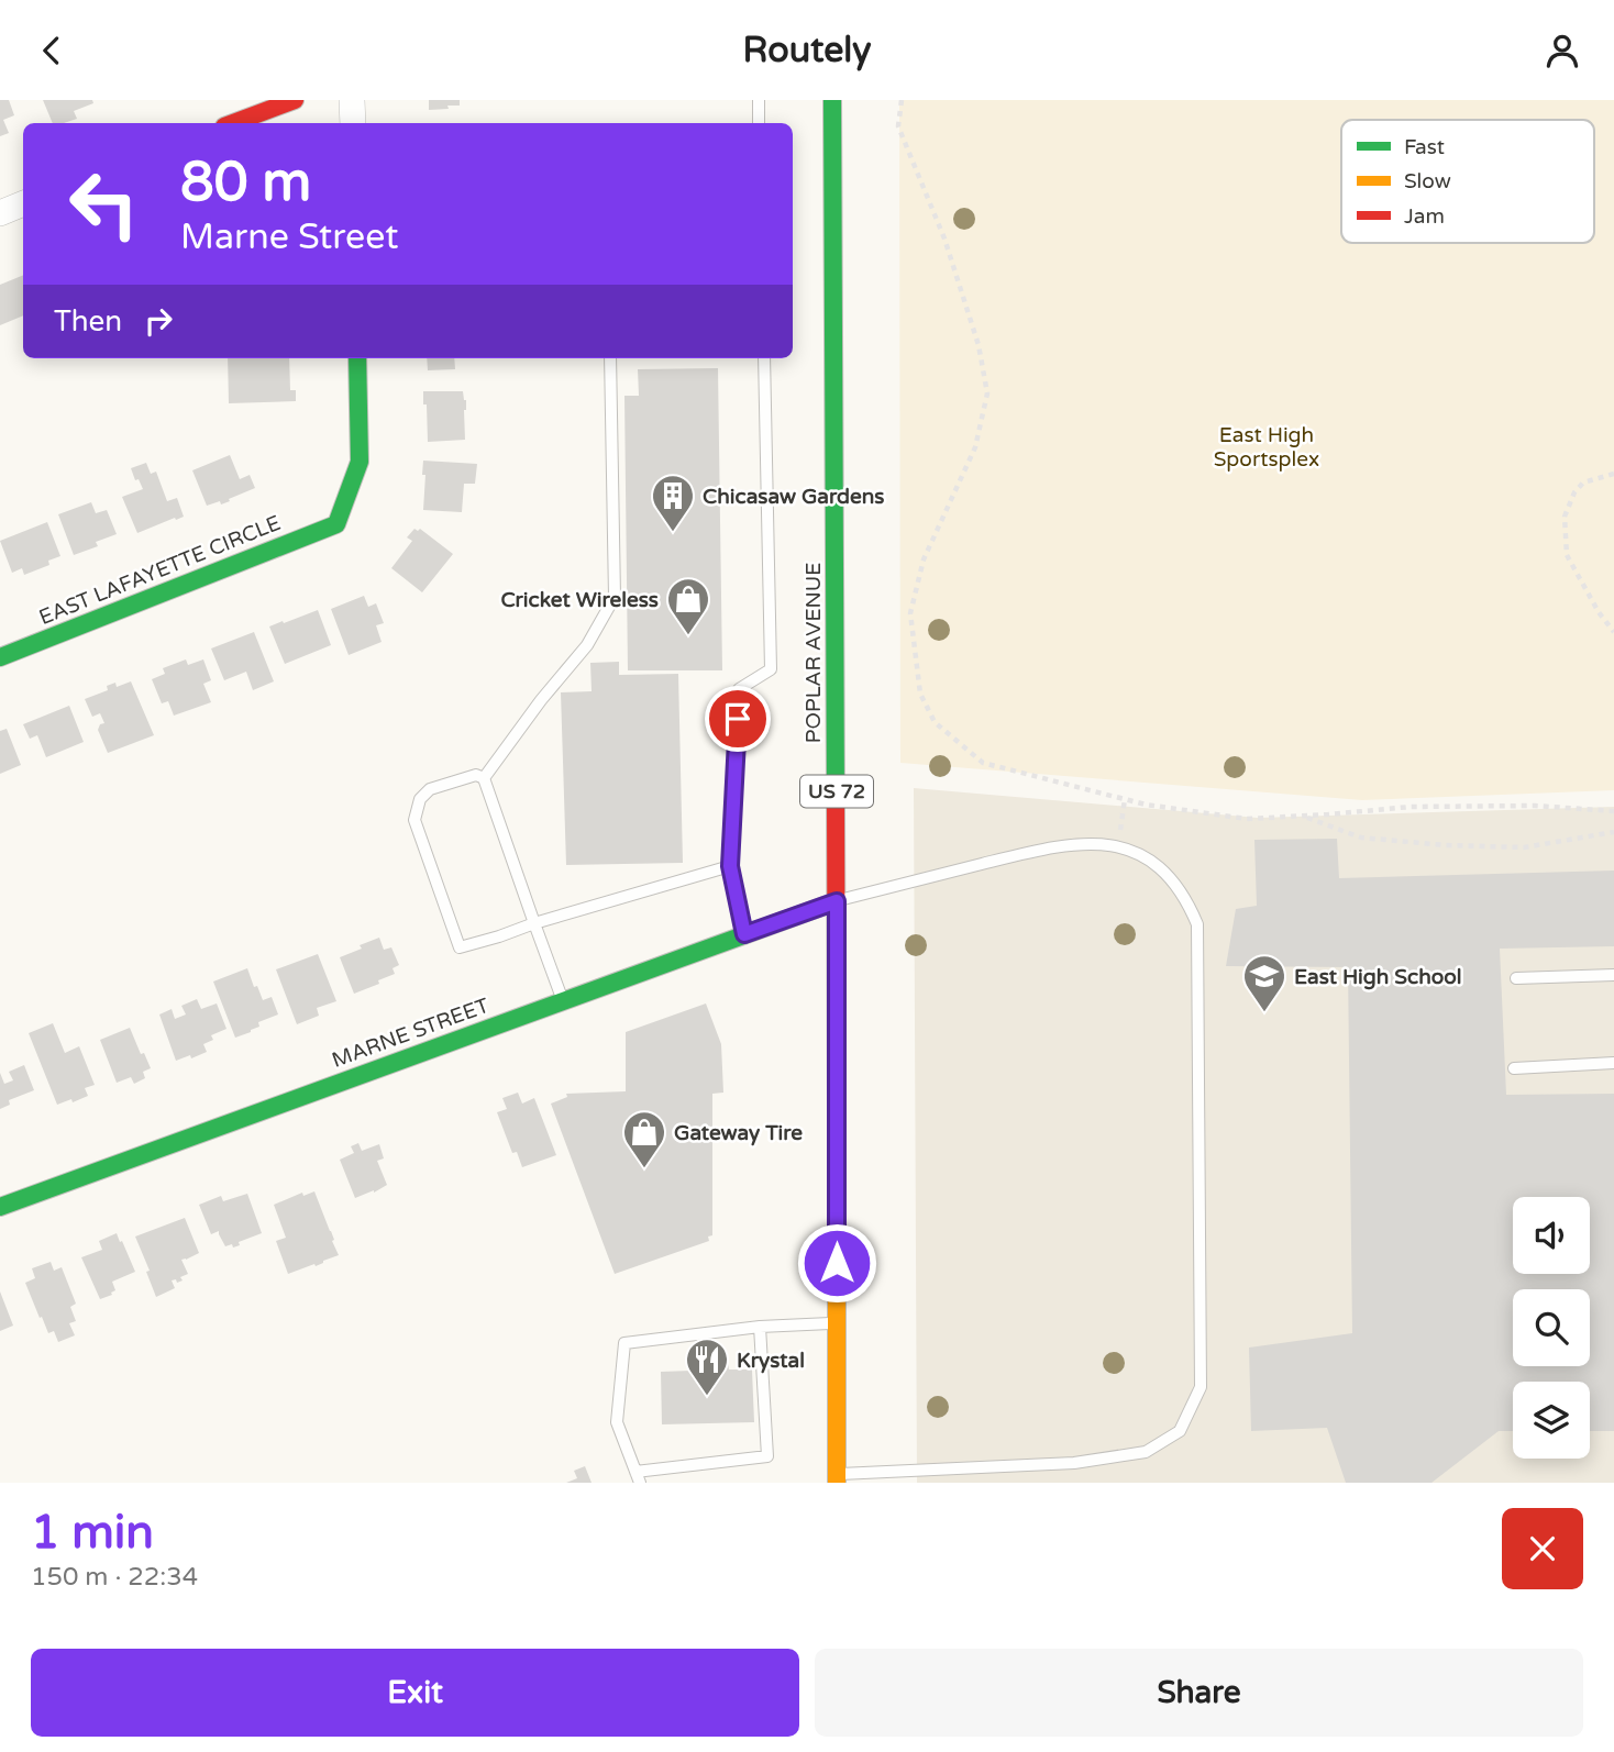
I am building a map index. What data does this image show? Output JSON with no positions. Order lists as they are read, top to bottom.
{
  "streets": {
    "street": [
      "EAST LAFAYETTE CIRCLE",
      "POPLAR AVENUE",
      "US 72",
      "MARNE STREET"
    ]
  },
  "crossings": [
    ["POPLAR AVENUE", "MARNE STREET"]
  ],
  "parks": ["East High Sportsplex"],
  "places": {
    "building": ["Chicasaw Gardens"],
    "shop": ["Cricket Wireless", "Gateway Tire"],
    "school or university": ["East High School"],
    "restaurant": ["Krystal"]
  },
  "legend": ["Fast", "Slow", "Jam"],
  "page": {
    "header": "Routely",
    "turn": ["80 m", "Marne Street"],
    "then": "Then",
    "heading": ["1 min", "150 m · 22:34"],
    "buttons": ["Exit", "Share"]
  }
}
